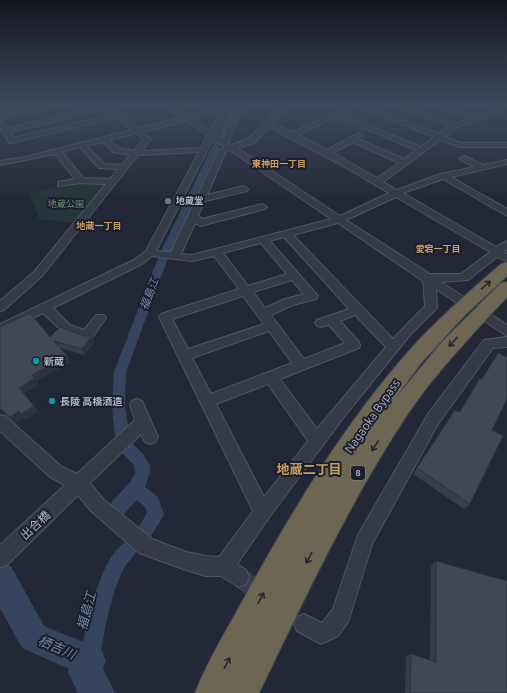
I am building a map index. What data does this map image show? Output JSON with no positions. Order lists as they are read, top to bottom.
{
  "streets": {
    "highway": ["Nagaoka Bypass", "8"],
    "street": ["出合橋"]
  },
  "districts": [
    "東神田一丁目",
    "地蔵一丁目",
    "愛宕一丁目",
    "地蔵二丁目"
  ],
  "water": ["福島江", "栖吉川"],
  "parks": ["地蔵公園"],
  "places": ["地蔵堂", "新蔵", "長陵 高橋酒造"]
}
